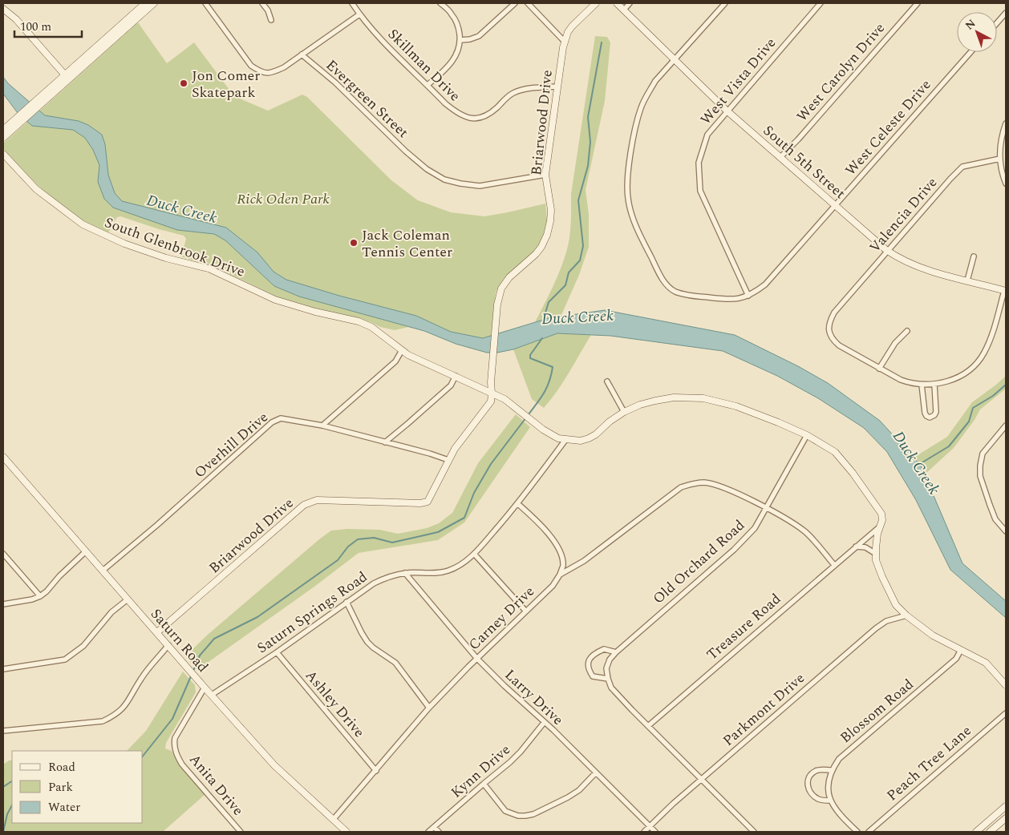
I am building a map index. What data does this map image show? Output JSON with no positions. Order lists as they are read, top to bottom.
{
  "streets": {
    "street": [
      "Skillman Drive",
      "West Carolyn Drive",
      "West Vista Drive",
      "Evergreen Street",
      "Briarwood Drive",
      "West Celeste Drive",
      "South 5th Street",
      "Valencia Drive",
      "South Glenbrook Drive",
      "Overhill Drive",
      "Old Orchard Road",
      "Saturn Springs Road",
      "Carney Drive",
      "Treasure Road",
      "Saturn Road",
      "Larry Drive",
      "Ashley Drive",
      "Parkmont Drive",
      "Blossom Road",
      "Peach Tree Lane",
      "Kynn Drive",
      "Anita Drive"
    ]
  },
  "crossings": [
    ["Skillman Drive", "Briarwood Drive"],
    ["West Carolyn Drive", "South 5th Street"],
    ["West Vista Drive", "West Celeste Drive"],
    ["West Vista Drive", "South 5th Street"],
    ["Evergreen Street", "Briarwood Drive"],
    ["Briarwood Drive", "South Glenbrook Drive"],
    ["Briarwood Drive", "Overhill Drive"],
    ["Briarwood Drive", "Saturn Road"],
    ["West Celeste Drive", "South 5th Street"],
    ["South 5th Street", "Valencia Drive"],
    ["South Glenbrook Drive", "Old Orchard Road"],
    ["South Glenbrook Drive", "Saturn Springs Road"],
    ["South Glenbrook Drive", "Treasure Road"],
    ["South Glenbrook Drive", "Parkmont Drive"],
    ["South Glenbrook Drive", "Blossom Road"],
    ["Overhill Drive", "Saturn Road"],
    ["Old Orchard Road", "Carney Drive"],
    ["Saturn Springs Road", "Saturn Road"],
    ["Saturn Springs Road", "Larry Drive"],
    ["Saturn Springs Road", "Ashley Drive"],
    ["Carney Drive", "Treasure Road"],
    ["Carney Drive", "Saturn Road"],
    ["Carney Drive", "Larry Drive"],
    ["Carney Drive", "Ashley Drive"],
    ["Saturn Road", "Anita Drive"],
    ["Larry Drive", "Parkmont Drive"],
    ["Larry Drive", "Kynn Drive"]
  ],
  "water": ["Duck Creek"],
  "parks": ["Rick Oden Park"],
  "places": ["Jon Comer Skatepark", "Jack Coleman Tennis Center"],
  "legend": ["Road", "Park", "Water"],
  "scale_bar": "100 m",
  "north": "top left"
}
